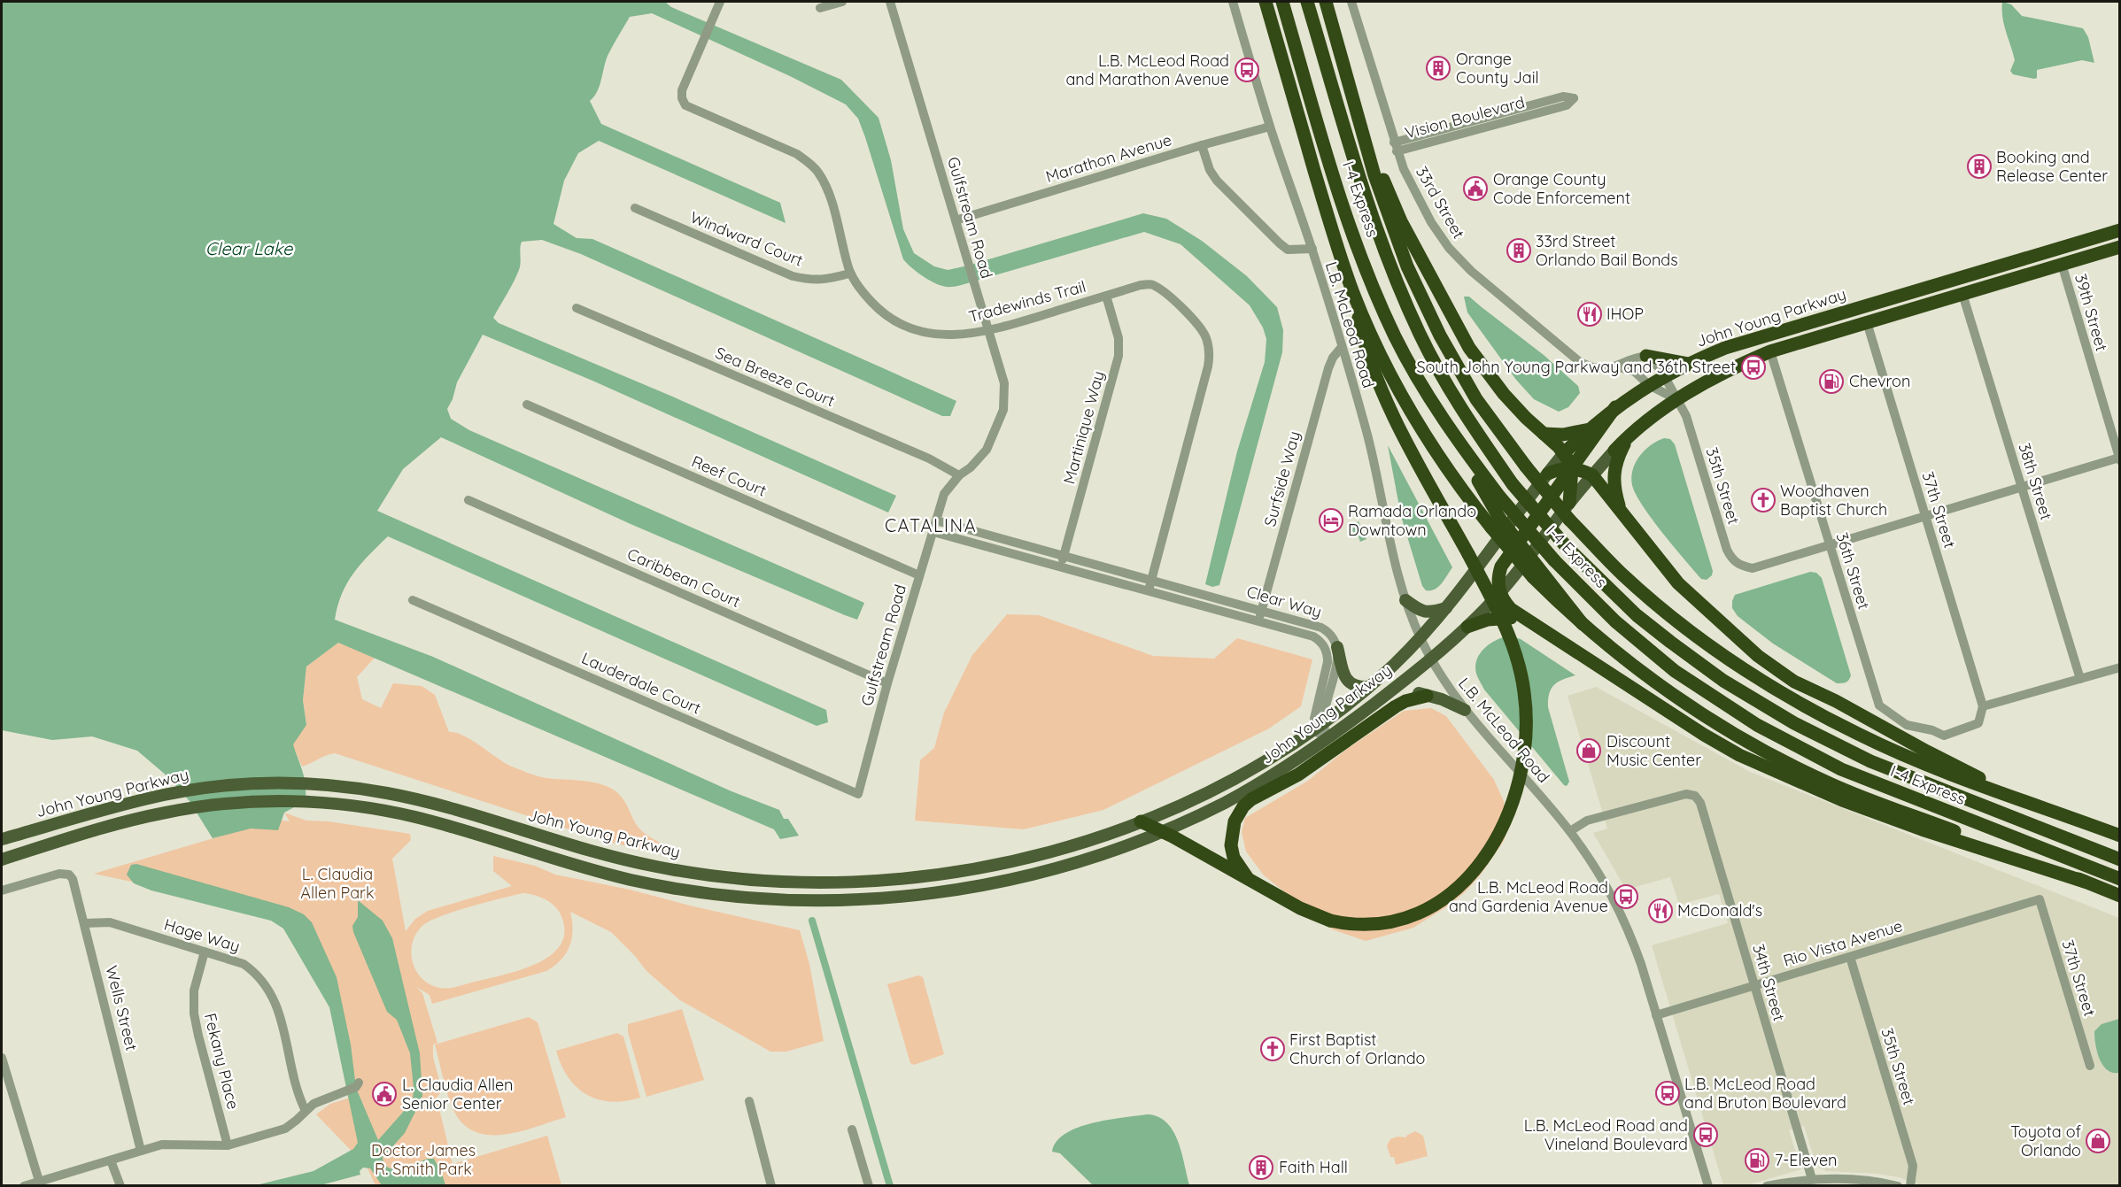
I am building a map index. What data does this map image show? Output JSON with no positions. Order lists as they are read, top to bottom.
{
  "streets": {
    "highway": ["I-4 Express", "John Young Parkway"],
    "street": [
      "Vision Boulevard",
      "Marathon Avenue",
      "33rd Street",
      "Gulfstream Road",
      "Windward Court",
      "Tradewinds Trail",
      "39th Street",
      "L.B. McLeod Road",
      "Sea Breeze Court",
      "Martinique Way",
      "Reef Court",
      "Surfside Way",
      "38th Street",
      "35th Street",
      "37th Street",
      "36th Street",
      "Caribbean Court",
      "Clear Way",
      "Lauderdale Court",
      "Hage Way",
      "Rio Vista Avenue",
      "34th Street",
      "Wells Street",
      "Fekany Place"
    ]
  },
  "crossings": [
    ["Vision Boulevard", "33rd Street"],
    ["Marathon Avenue", "Gulfstream Road"],
    ["Marathon Avenue", "L.B. McLeod Road"],
    ["33rd Street", "John Young Parkway"],
    ["33rd Street", "35th Street"],
    ["Gulfstream Road", "Tradewinds Trail"],
    ["Gulfstream Road", "Sea Breeze Court"],
    ["Gulfstream Road", "Reef Court"],
    ["Gulfstream Road", "Caribbean Court"],
    ["Gulfstream Road", "Clear Way"],
    ["Gulfstream Road", "Lauderdale Court"],
    ["Windward Court", "Tradewinds Trail"],
    ["Tradewinds Trail", "Martinique Way"],
    ["Tradewinds Trail", "Clear Way"],
    ["39th Street", "John Young Parkway"],
    ["John Young Parkway", "L.B. McLeod Road"],
    ["John Young Parkway", "38th Street"],
    ["John Young Parkway", "35th Street"],
    ["John Young Parkway", "37th Street"],
    ["John Young Parkway", "36th Street"],
    ["John Young Parkway", "Clear Way"],
    ["L.B. McLeod Road", "Surfside Way"],
    ["L.B. McLeod Road", "Rio Vista Avenue"],
    ["L.B. McLeod Road", "34th Street"],
    ["Martinique Way", "Clear Way"],
    ["Surfside Way", "Clear Way"],
    ["35th Street", "36th Street"],
    ["35th Street", "Rio Vista Avenue"],
    ["37th Street", "36th Street"],
    ["37th Street", "Rio Vista Avenue"],
    ["Hage Way", "Wells Street"],
    ["Hage Way", "Fekany Place"],
    ["Rio Vista Avenue", "34th Street"]
  ],
  "districts": ["CATALINA"],
  "water": ["Clear Lake"],
  "parks": ["L. Claudia Allen Park", "Doctor James R. Smith Park"],
  "places": {
    "building": [
      "Orange County Jail",
      "Booking and Release Center",
      "33rd Street Orlando Bail Bonds",
      "Faith Hall"
    ],
    "bus stop": [
      "L.B. McLeod Road and Marathon Avenue",
      "South John Young Parkway and 36th Street",
      "L.B. McLeod Road and Gardenia Avenue",
      "L.B. McLeod Road and Bruton Boulevard",
      "L.B. McLeod Road and Vineland Boulevard"
    ],
    "public building": ["Orange County Code Enforcement", "L. Claudia Allen Senior Center"],
    "restaurant": ["IHOP", "McDonald's"],
    "fuel station": ["Chevron", "7-Eleven"],
    "church": ["Woodhaven Baptist Church", "First Baptist Church of Orlando"],
    "hotel": ["Ramada Orlando Downtown"],
    "shop": ["Discount Music Center", "Toyota of Orlando"]
  }
}
